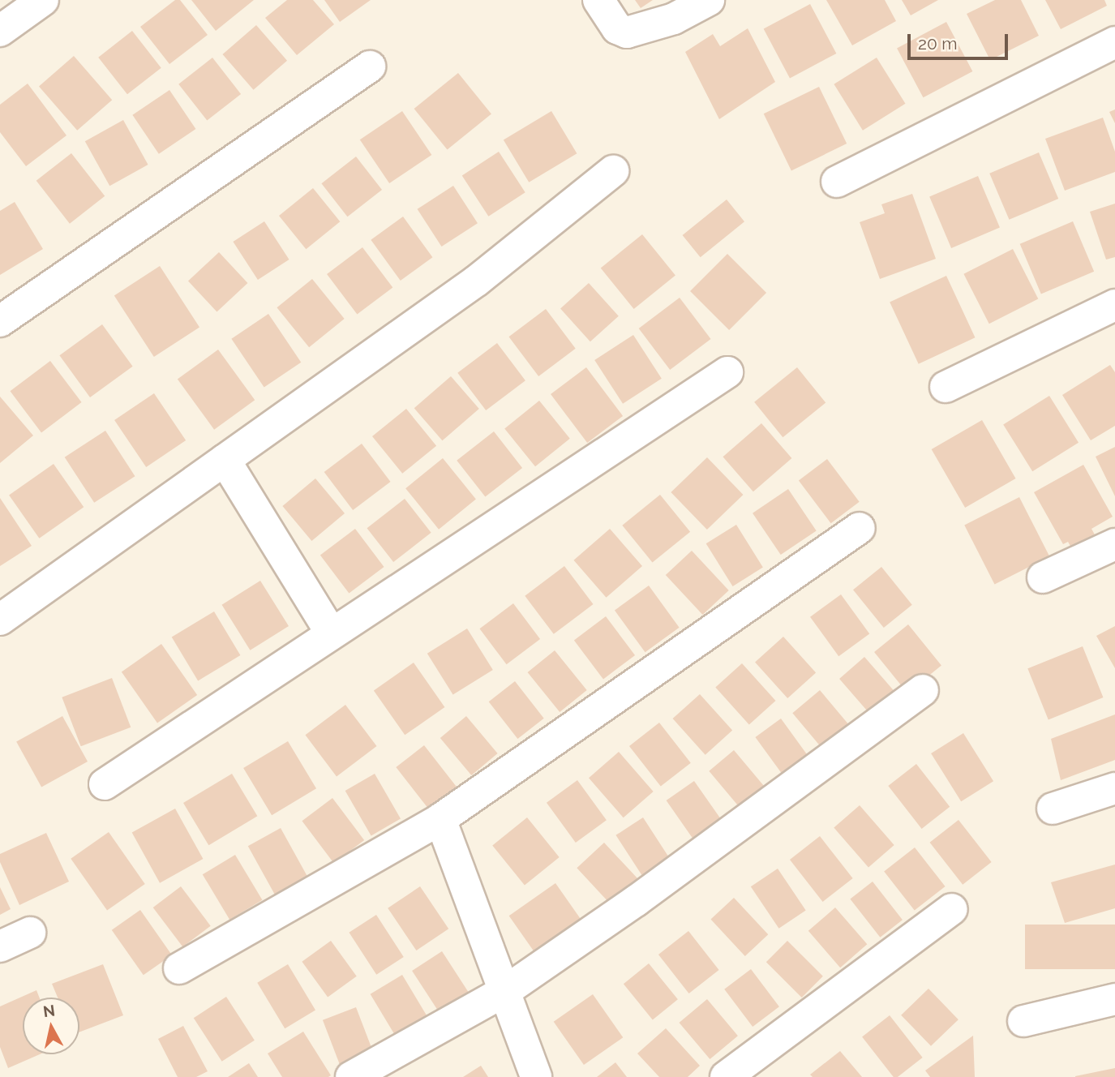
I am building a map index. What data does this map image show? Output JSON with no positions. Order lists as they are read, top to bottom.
{
  "scale_bar": "20 m",
  "north": "top"
}
